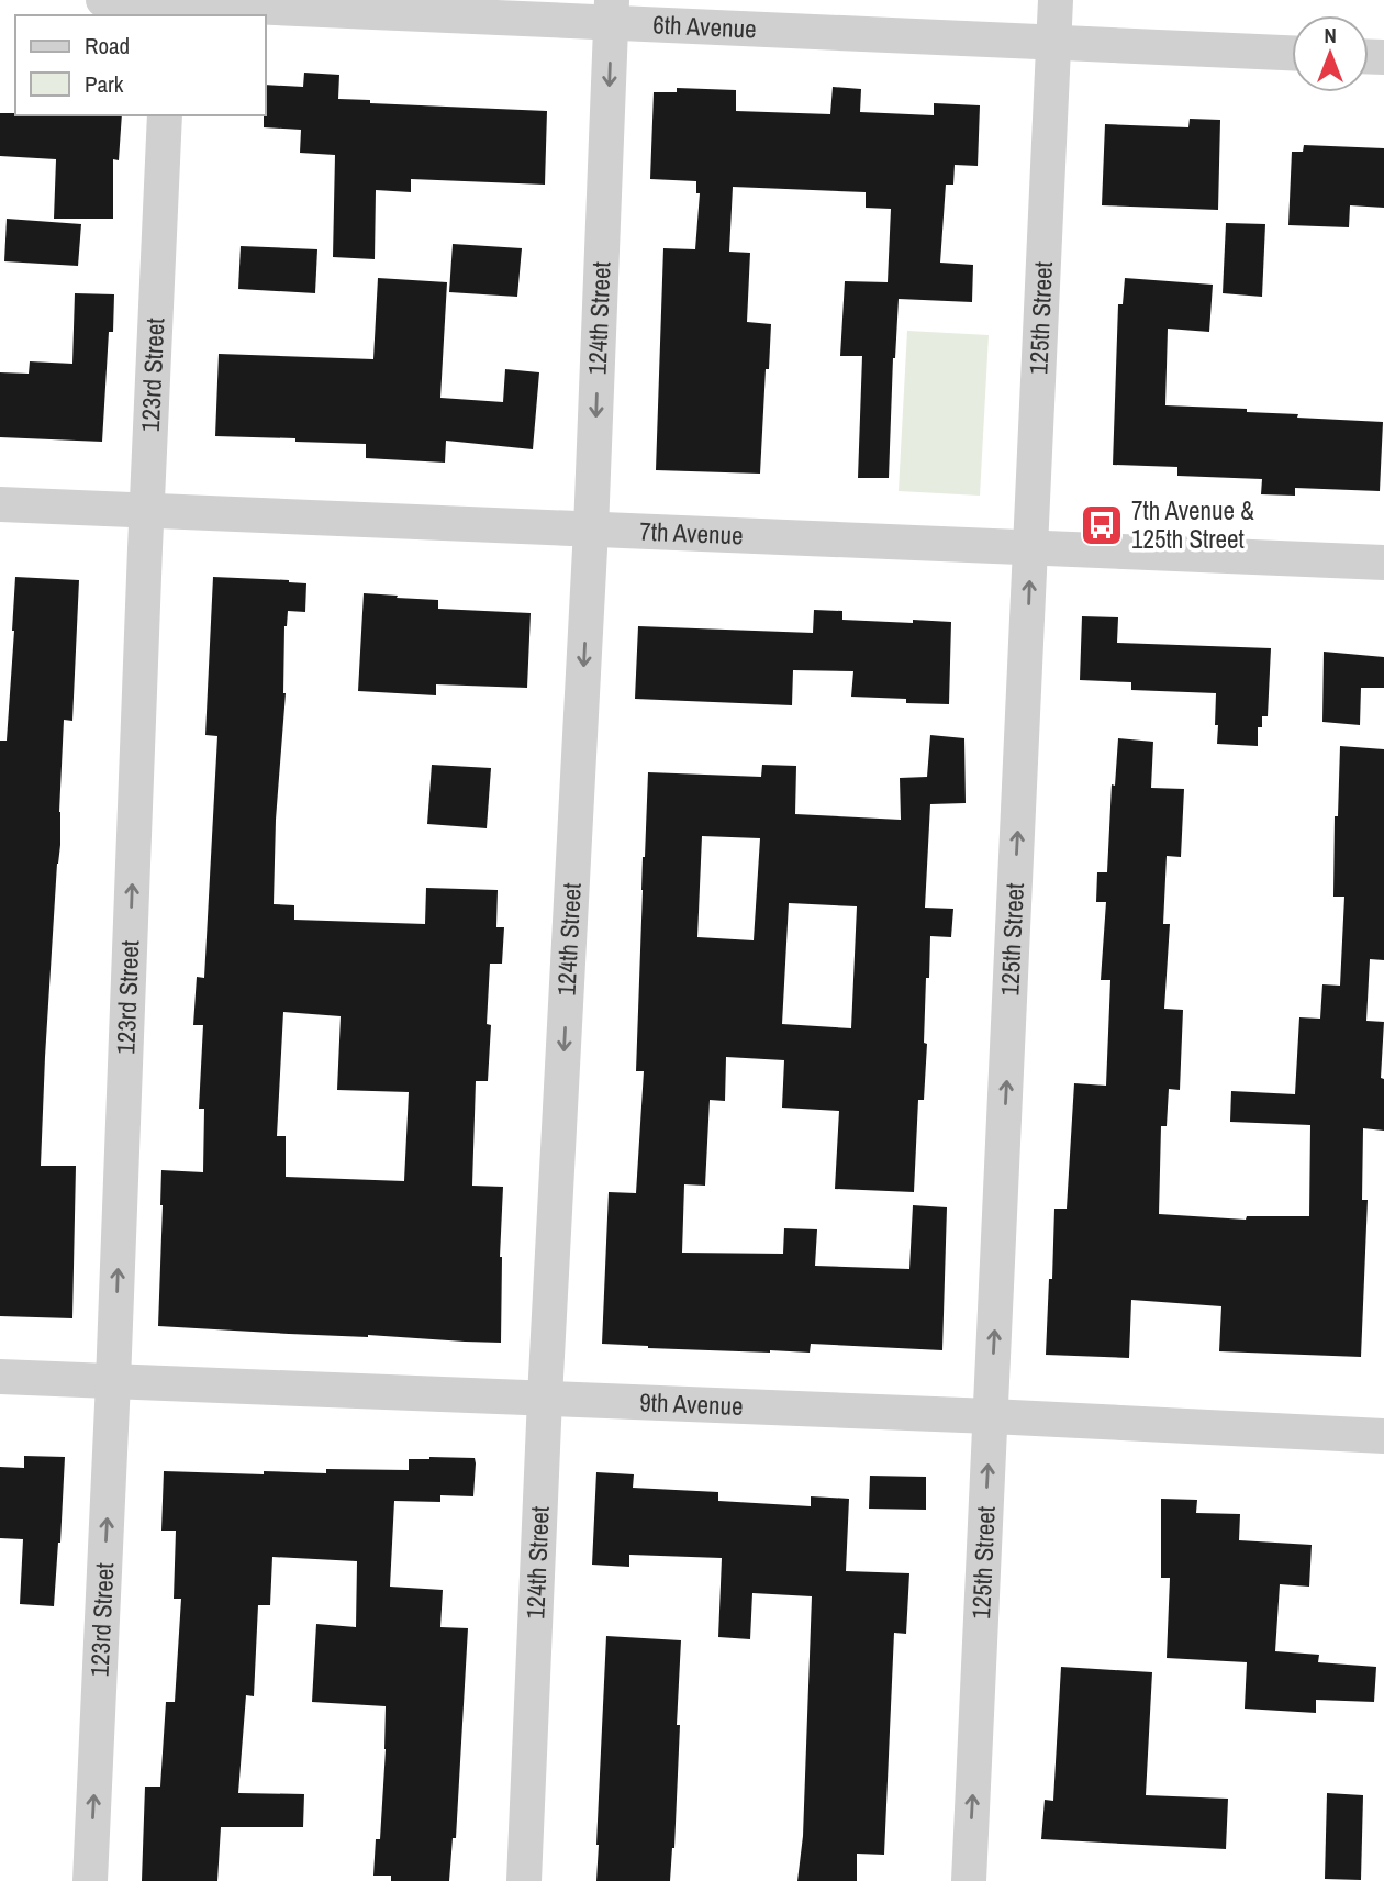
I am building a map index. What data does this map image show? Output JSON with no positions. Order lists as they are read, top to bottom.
{
  "streets": {
    "street": [
      "6th Avenue",
      "124th Street",
      "125th Street",
      "123rd Street",
      "7th Avenue",
      "9th Avenue"
    ]
  },
  "crossings": [
    ["6th Avenue", "124th Street"],
    ["6th Avenue", "125th Street"],
    ["124th Street", "7th Avenue"],
    ["124th Street", "9th Avenue"],
    ["125th Street", "7th Avenue"],
    ["125th Street", "9th Avenue"],
    ["123rd Street", "7th Avenue"],
    ["123rd Street", "9th Avenue"]
  ],
  "one_way": ["124th Street", "125th Street", "123rd Street"],
  "places": {
    "bus stop": ["7th Avenue & 125th Street"]
  },
  "legend": ["Road", "Park"],
  "north": "top"
}
